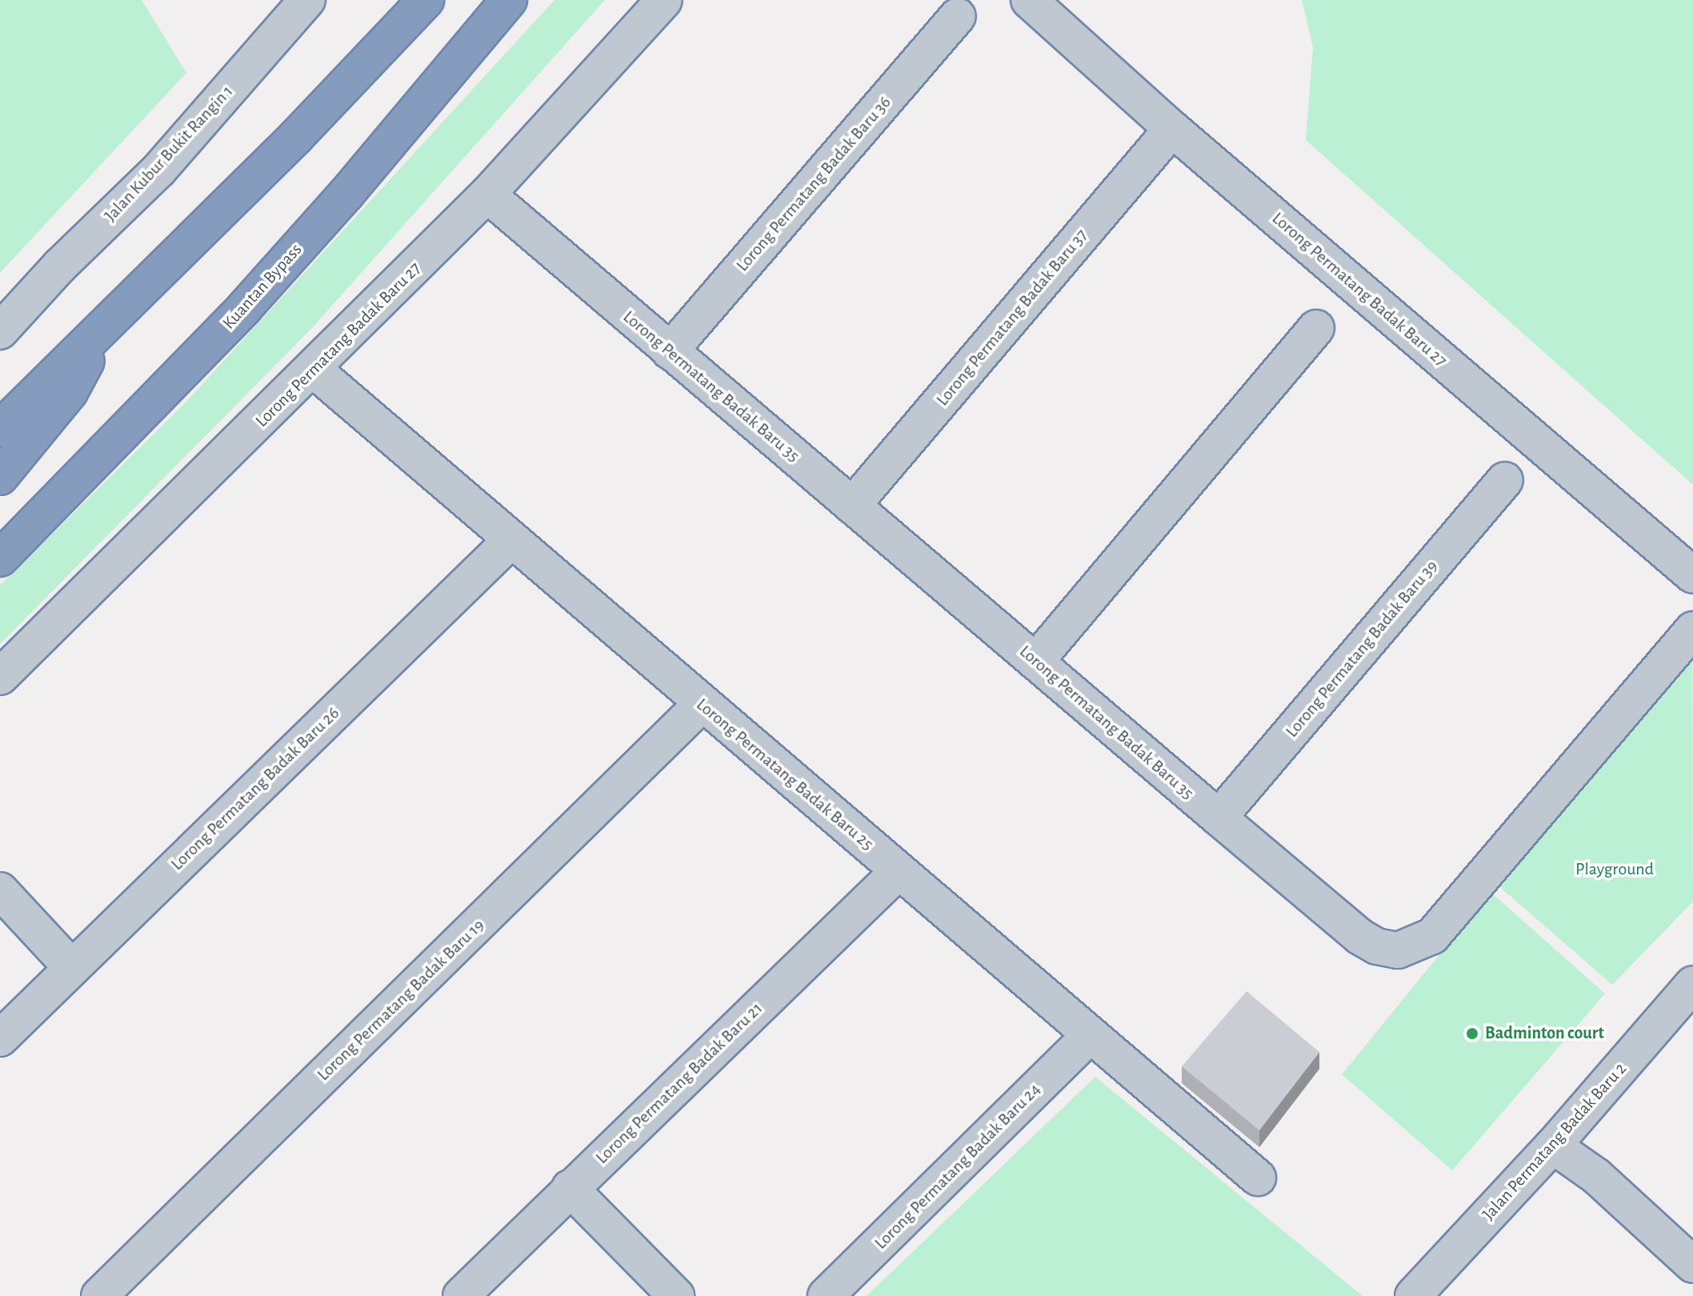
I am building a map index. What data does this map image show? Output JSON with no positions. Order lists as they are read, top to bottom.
{
  "streets": {
    "highway": ["Kuantan Bypass"],
    "street": [
      "Jalan Kubur Bukit Rangin 1",
      "Lorong Permatang Badak Baru 36",
      "Lorong Permatang Badak Baru 27",
      "Lorong Permatang Badak Baru 37",
      "Lorong Permatang Badak Baru 35",
      "Lorong Permatang Badak Baru 39",
      "Lorong Permatang Badak Baru 25",
      "Lorong Permatang Badak Baru 26",
      "Lorong Permatang Badak Baru 19",
      "Lorong Permatang Badak Baru 21",
      "Jalan Permatang Badak Baru 2",
      "Lorong Permatang Badak Baru 24"
    ]
  },
  "crossings": [
    ["Lorong Permatang Badak Baru 36", "Lorong Permatang Badak Baru 35"],
    ["Lorong Permatang Badak Baru 27", "Lorong Permatang Badak Baru 37"],
    ["Lorong Permatang Badak Baru 27", "Lorong Permatang Badak Baru 35"],
    ["Lorong Permatang Badak Baru 27", "Lorong Permatang Badak Baru 25"],
    ["Lorong Permatang Badak Baru 37", "Lorong Permatang Badak Baru 35"],
    ["Lorong Permatang Badak Baru 35", "Lorong Permatang Badak Baru 39"],
    ["Lorong Permatang Badak Baru 25", "Lorong Permatang Badak Baru 26"],
    ["Lorong Permatang Badak Baru 25", "Lorong Permatang Badak Baru 19"],
    ["Lorong Permatang Badak Baru 25", "Lorong Permatang Badak Baru 21"],
    ["Lorong Permatang Badak Baru 25", "Lorong Permatang Badak Baru 24"]
  ],
  "parks": ["Playground"],
  "places": ["Badminton court"]
}
